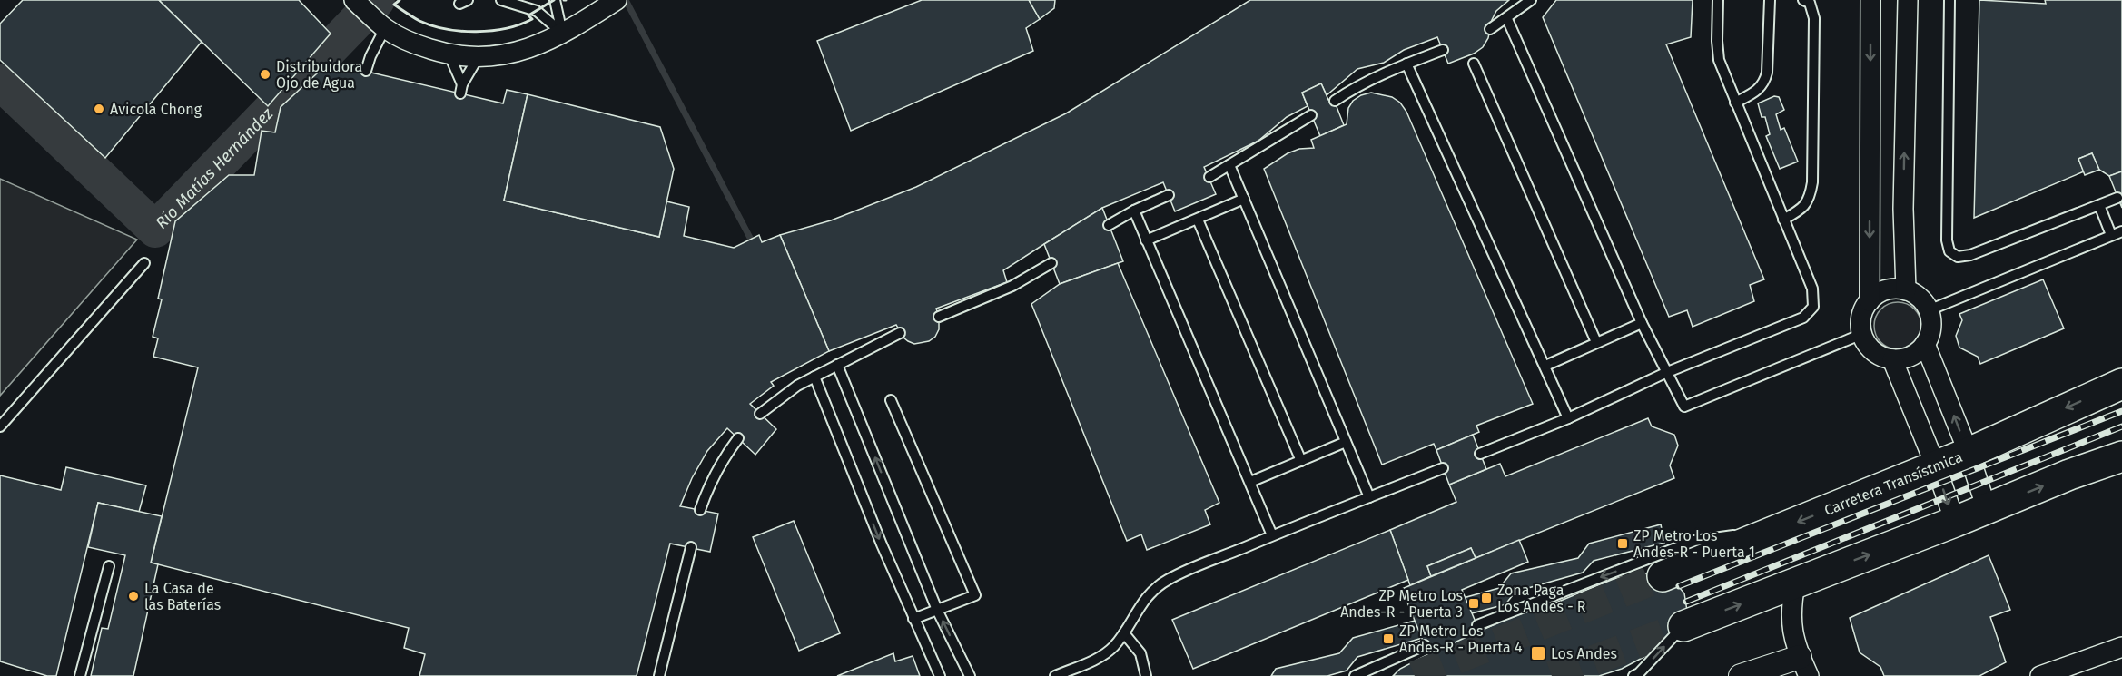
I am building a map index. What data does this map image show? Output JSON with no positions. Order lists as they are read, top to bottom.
{
  "streets": {
    "main road": ["Carretera Transístmica"]
  },
  "water": ["Río Matías Hernández"],
  "places": {
    "other": ["Distribuidora Ojo de Agua", "Avicola Chong", "La Casa de las Baterías"],
    "transit": [
      "ZP Metro Los Andes-R - Puerta 1",
      "Zona Paga Los Andes - R",
      "ZP Metro Los Andes-R - Puerta 3",
      "ZP Metro Los Andes-R - Puerta 4",
      "Los Andes"
    ]
  }
}
